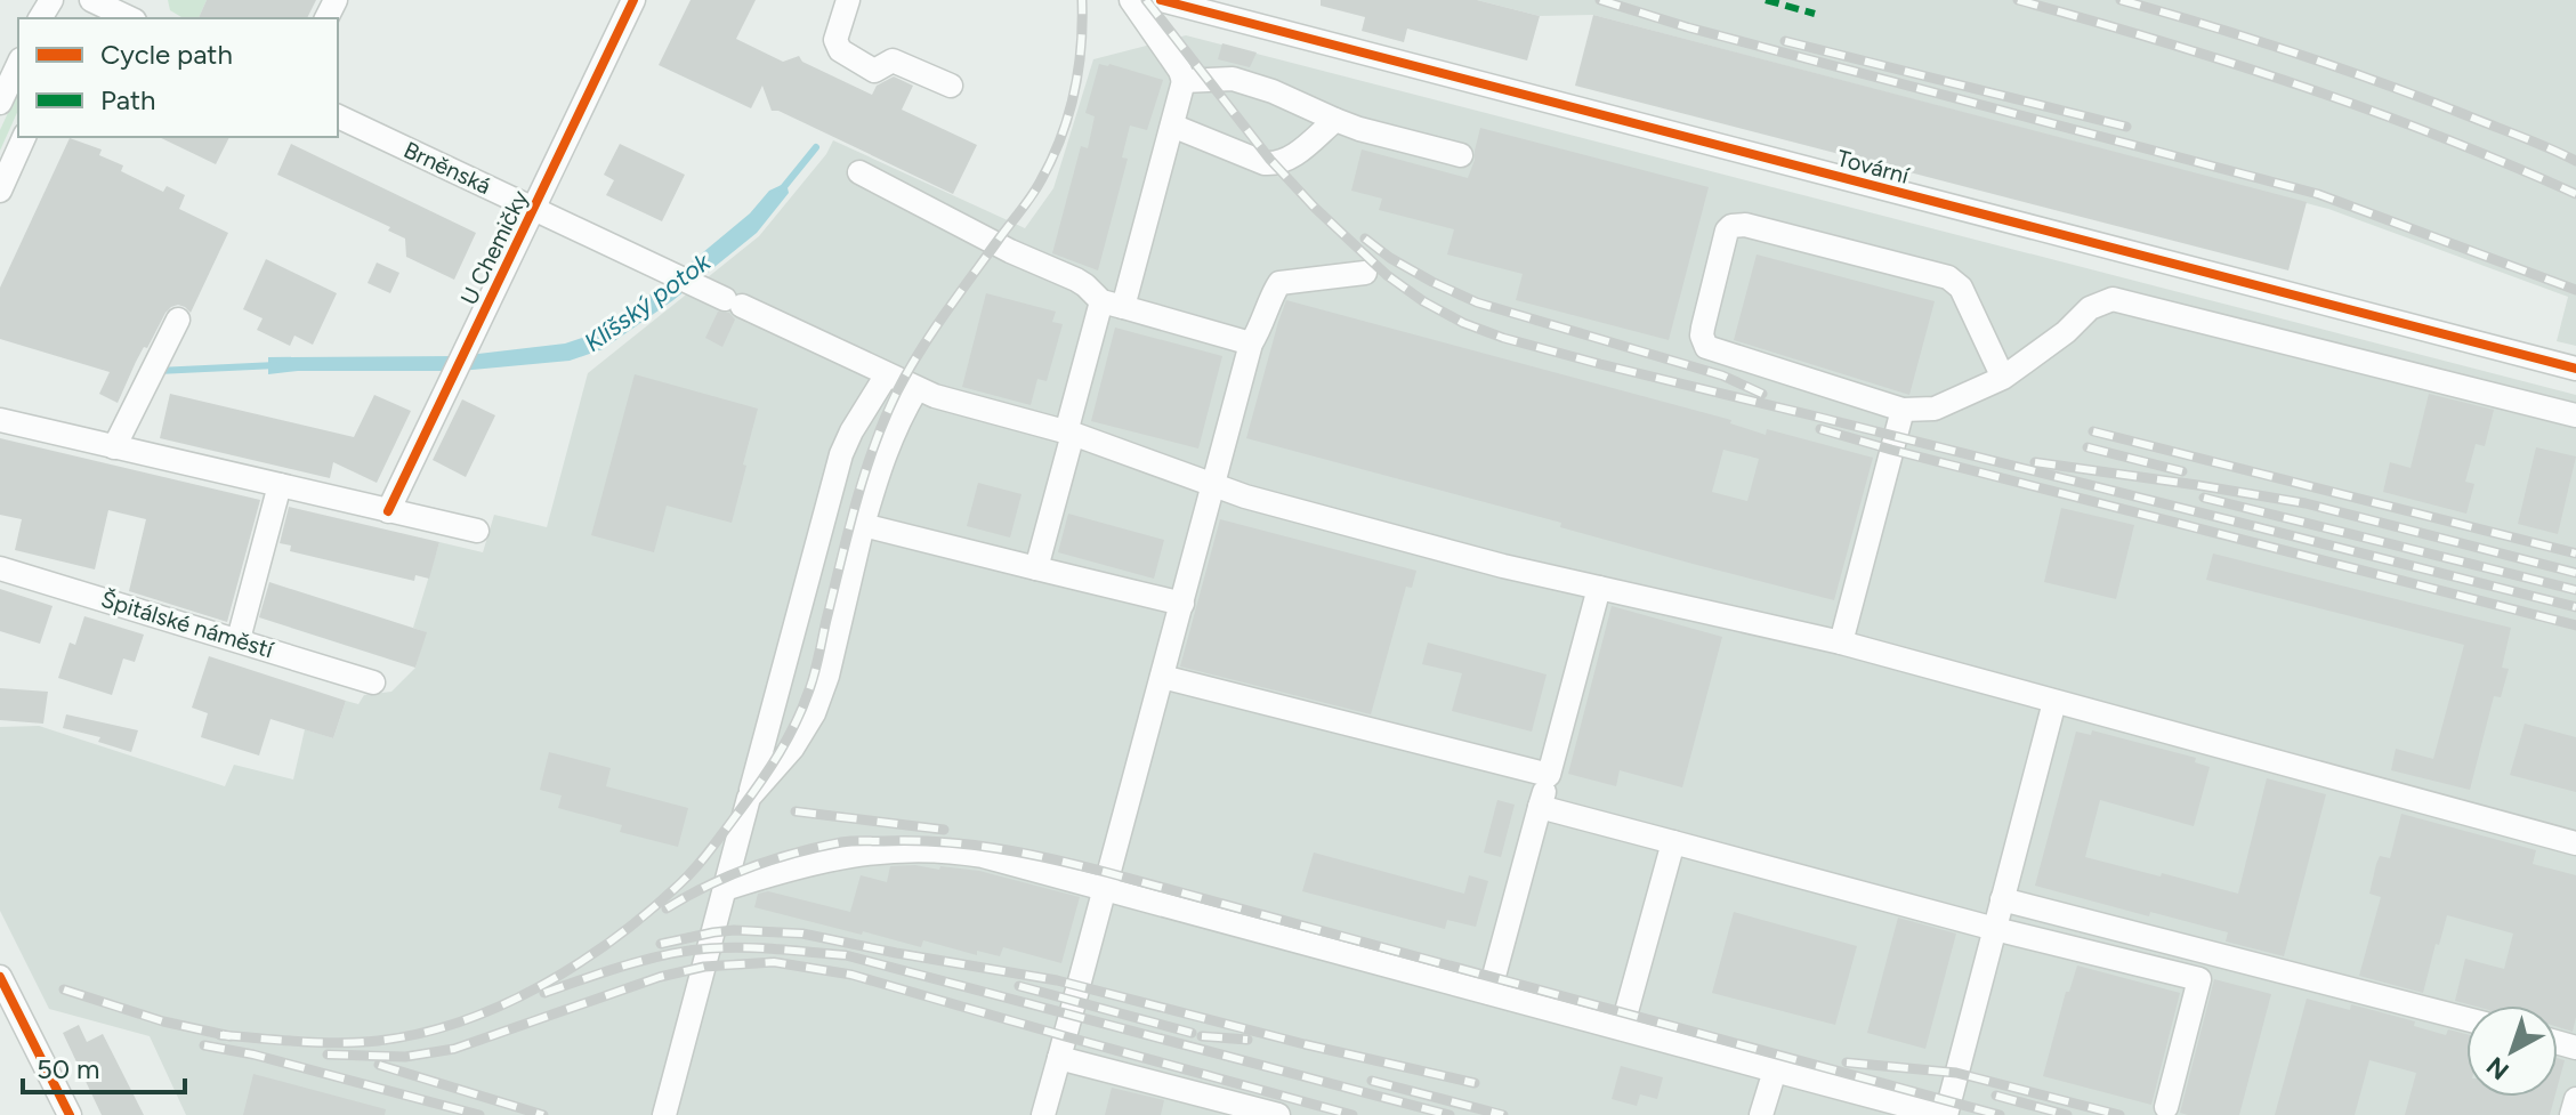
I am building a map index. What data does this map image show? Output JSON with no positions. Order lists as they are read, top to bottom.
{
  "streets": {
    "street": [
      "Tovární",
      "Brněnská",
      "U Chemičky",
      "Špitálské náměstí"
    ]
  },
  "crossings": [
    ["Brněnská", "U Chemičky"]
  ],
  "water": ["Klíšský potok"],
  "legend": ["Cycle path", "Path"],
  "scale_bar": "50 m",
  "north": "bottom left"
}
